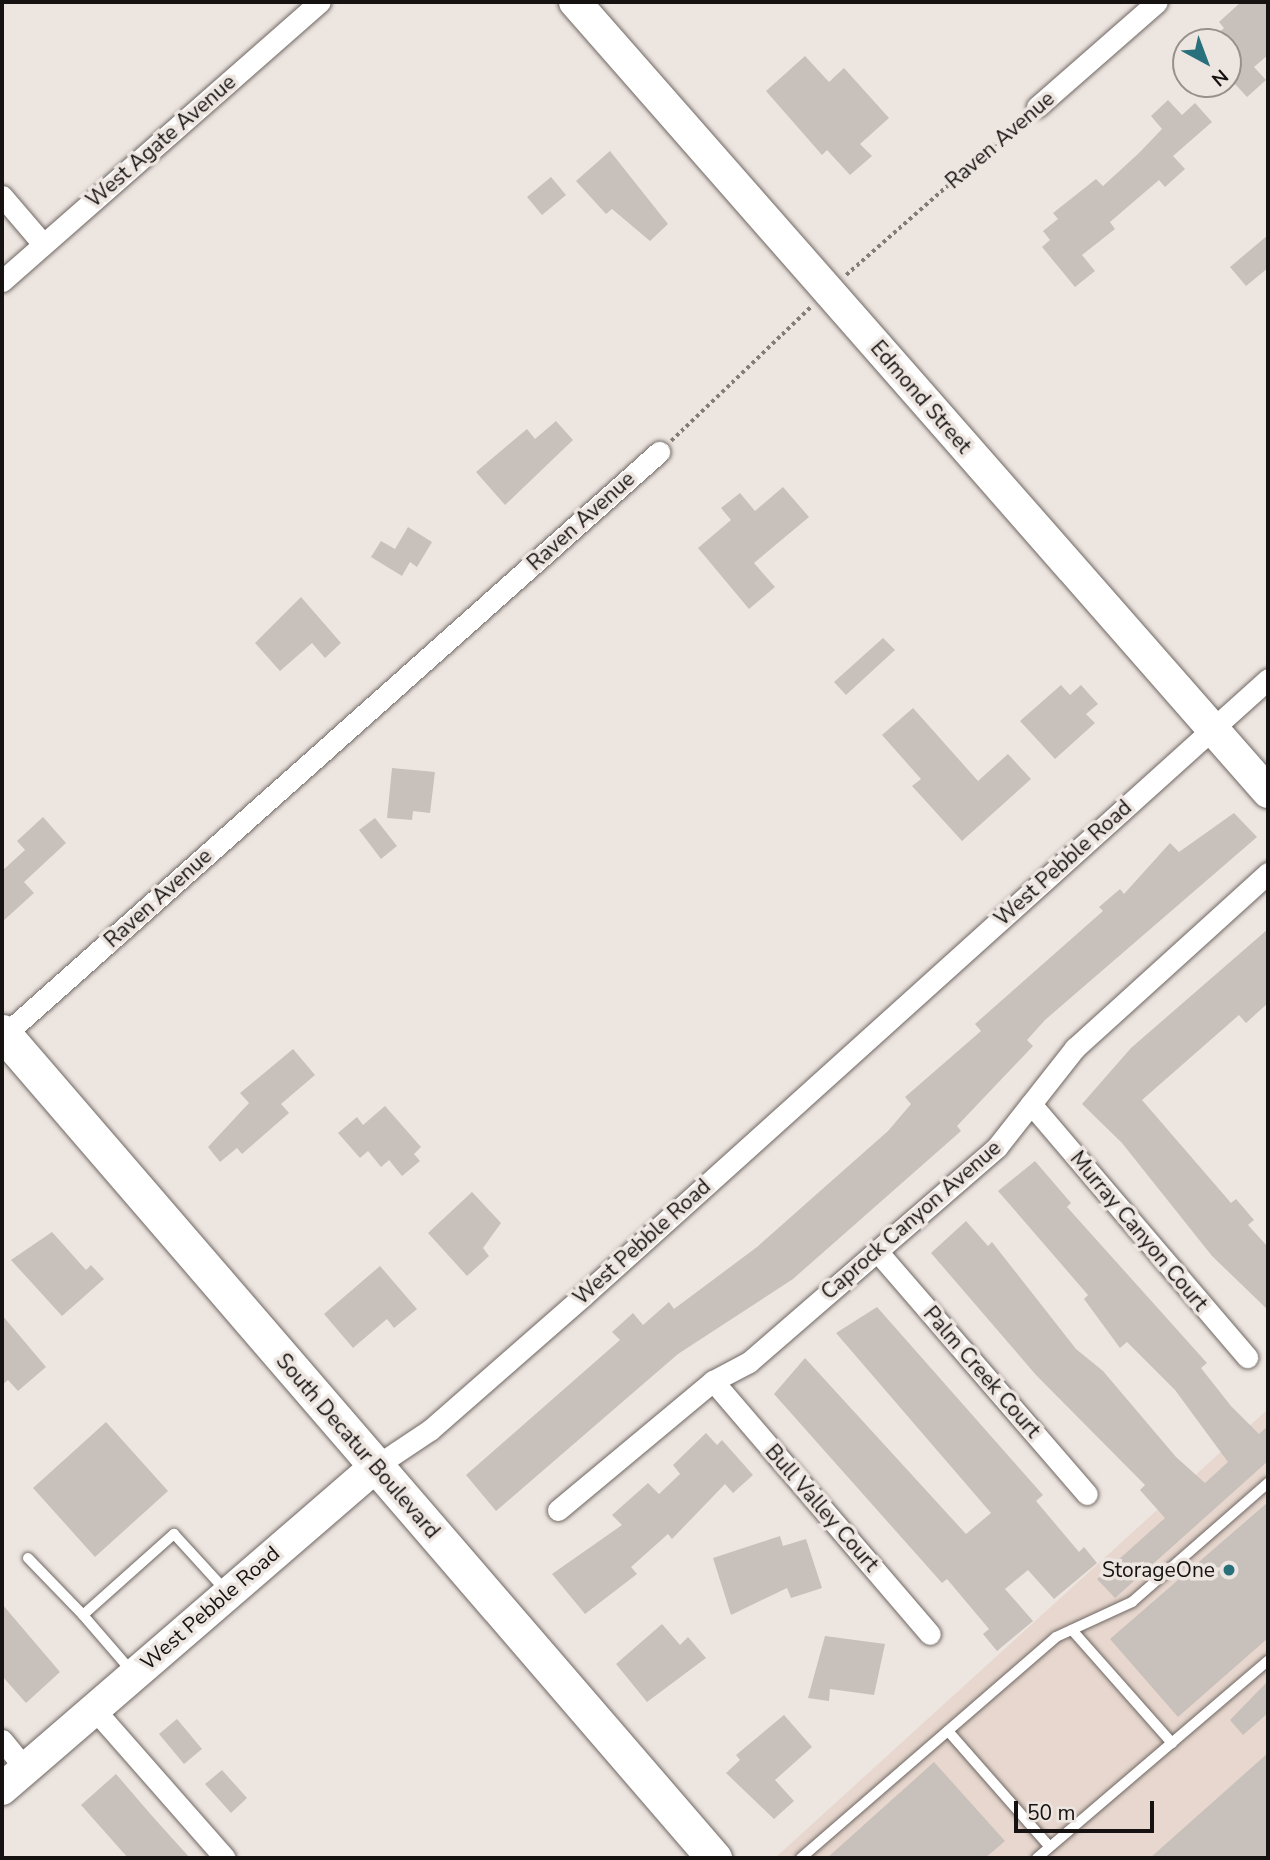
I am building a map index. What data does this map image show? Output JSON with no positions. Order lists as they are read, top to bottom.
{
  "streets": {
    "main road": ["South Decatur Boulevard"],
    "street": [
      "Raven Avenue",
      "West Agate Avenue",
      "Edmond Street",
      "West Pebble Road",
      "Caprock Canyon Avenue",
      "Murray Canyon Court",
      "Palm Creek Court",
      "Bull Valley Court"
    ]
  },
  "crossings": [
    ["Raven Avenue", "Edmond Street"],
    ["Raven Avenue", "South Decatur Boulevard"],
    ["Edmond Street", "West Pebble Road"],
    ["West Pebble Road", "South Decatur Boulevard"],
    ["Caprock Canyon Avenue", "Murray Canyon Court"],
    ["Caprock Canyon Avenue", "Palm Creek Court"],
    ["Caprock Canyon Avenue", "Bull Valley Court"]
  ],
  "places": ["StorageOne"],
  "scale_bar": "50 m",
  "north": "bottom right"
}
